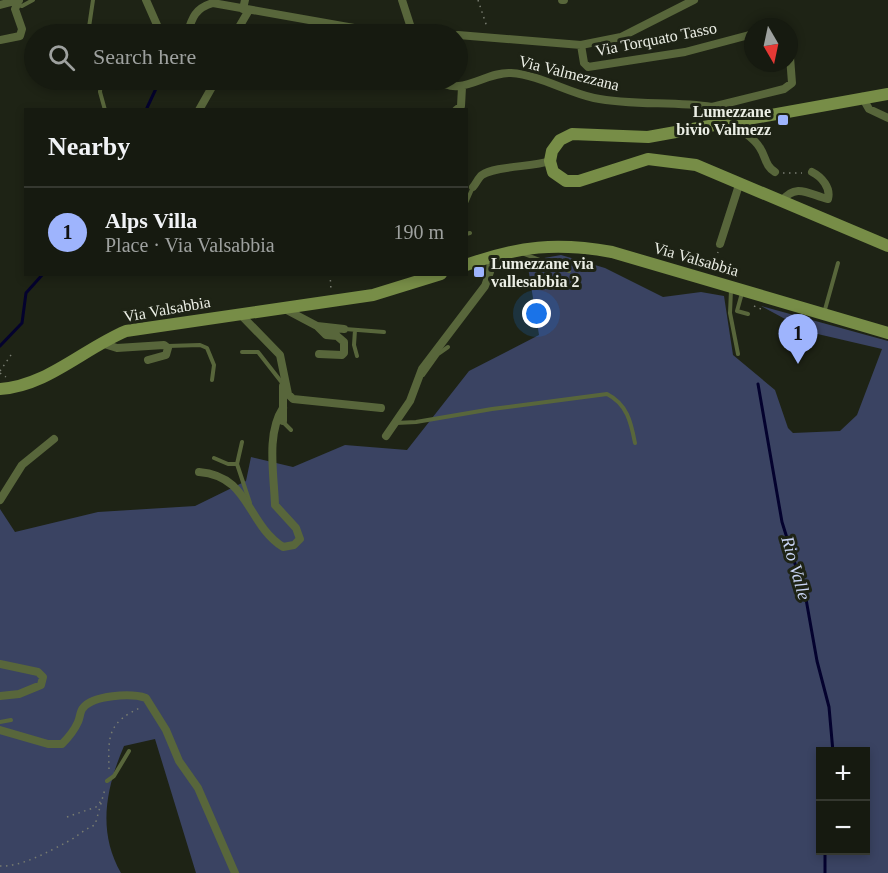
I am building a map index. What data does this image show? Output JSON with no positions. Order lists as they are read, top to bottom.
{
  "streets": {
    "main road": ["Via Valsabbia"],
    "street": ["Via Torquato Tasso", "Via Valmezzana"]
  },
  "water": ["Rio Valle"],
  "places": {
    "transit": ["Lumezzane bivio Valmezz", "Lumezzane via vallesabbia 2"]
  },
  "north": "bottom",
  "page": {
    "search": "Search here",
    "heading": "Nearby",
    "list": [
      {
        "mark": "1",
        "name": "Alps Villa",
        "note": "Place · Via Valsabbia",
        "value": "190 m"
      }
    ],
    "pins": "1",
    "map_buttons": ["+", "−"]
  }
}
